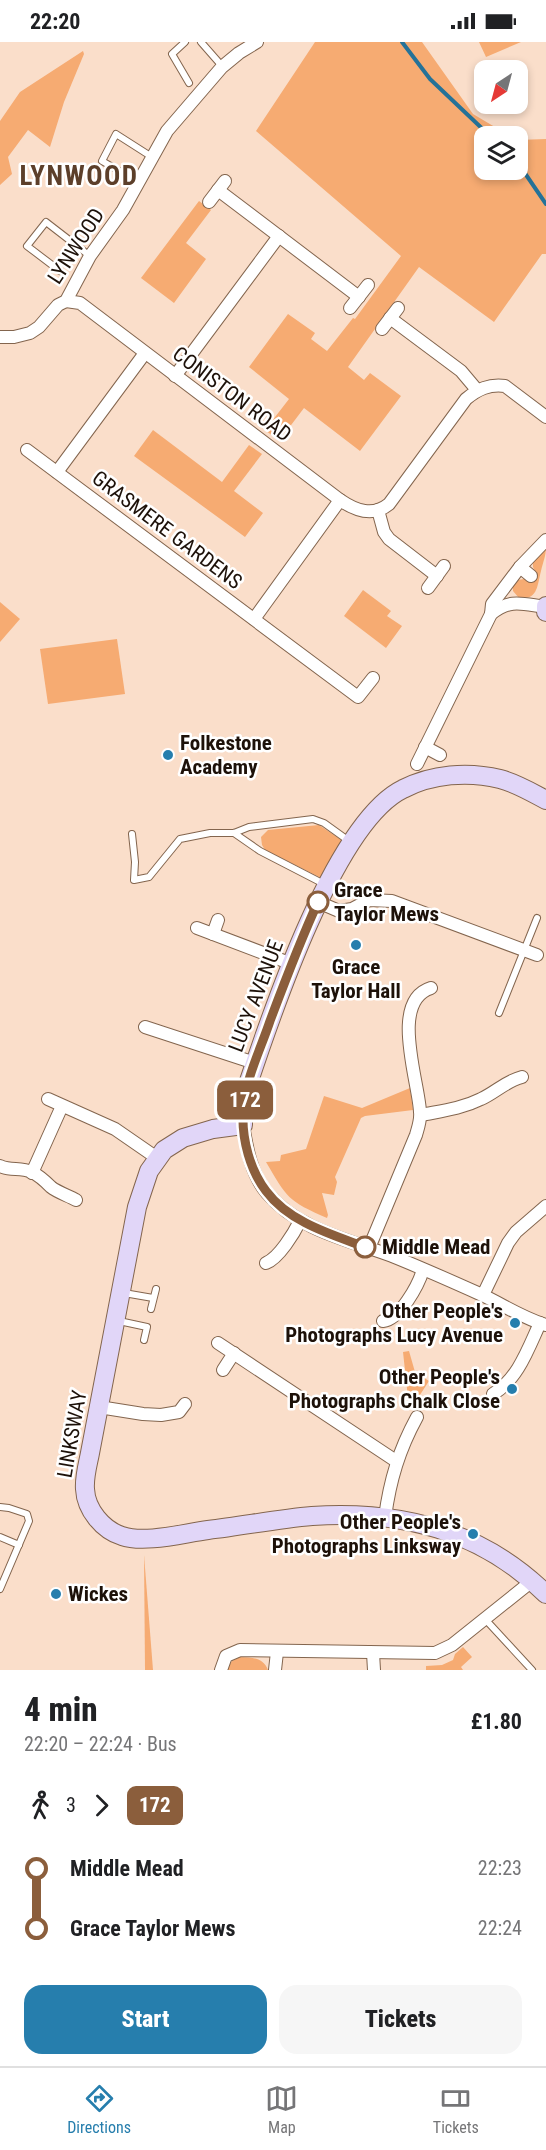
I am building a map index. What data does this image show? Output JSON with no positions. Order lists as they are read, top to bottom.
{
  "streets": {
    "street": [
      "LYNWOOD",
      "CONISTON ROAD",
      "GRASMERE GARDENS",
      "LUCY AVENUE",
      "LINKSWAY"
    ]
  },
  "crossings": [
    ["LYNWOOD", "CONISTON ROAD"],
    ["LUCY AVENUE", "LINKSWAY"]
  ],
  "districts": ["LYNWOOD"],
  "places": [
    "Folkestone Academy",
    "Grace Taylor Mews",
    "Grace Taylor Hall",
    "Middle Mead",
    "Other People's Photographs Lucy Avenue",
    "Other People's Photographs Chalk Close",
    "Other People's Photographs Linksway",
    "Wickes"
  ],
  "lines": ["bus line 172"],
  "north": "bottom left",
  "page": {
    "status": "22:20",
    "on_map": "172",
    "heading": ["4 min", "22:20 – 22:24 · Bus", "£1.80"],
    "legs": ["3", "172"],
    "list": [
      {
        "name": "Middle Mead",
        "value": "22:23"
      },
      {
        "name": "Grace Taylor Mews",
        "value": "22:24"
      }
    ],
    "buttons": ["Start", "Tickets"],
    "tabs": ["Directions", "Map", "Tickets"]
  }
}
